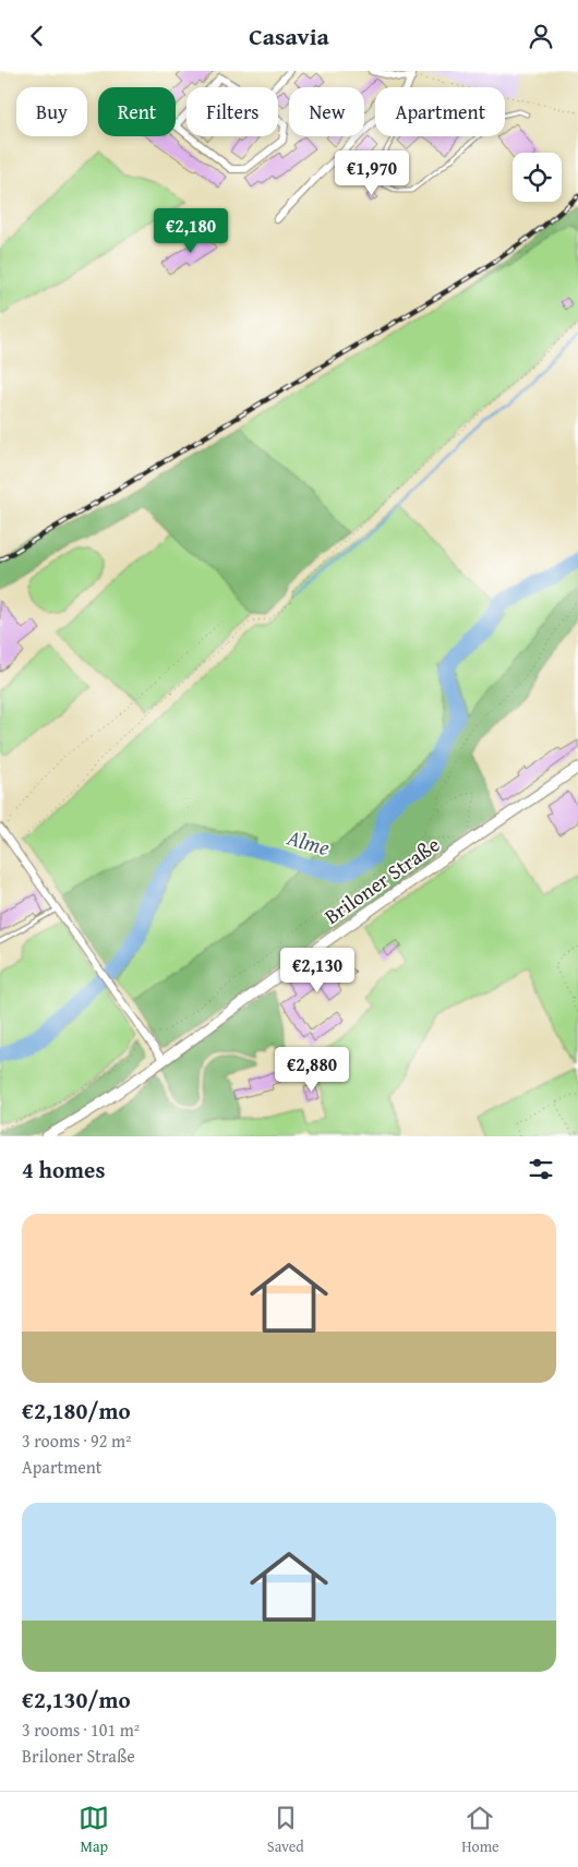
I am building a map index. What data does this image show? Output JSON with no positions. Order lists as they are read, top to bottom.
{
  "streets": {
    "main road": ["Briloner Straße"]
  },
  "water": ["Alme"],
  "page": {
    "header": "Casavia",
    "chip": [
      "Buy",
      "Rent",
      "Filters",
      "New",
      "Apartment"
    ],
    "price": [
      "€1,970",
      "€2,180",
      "€2,130",
      "€2,880"
    ],
    "heading": "4 homes",
    "list": [
      {
        "name": "€2,180/mo",
        "note": "3 rooms · 92 m² · Apartment"
      },
      {
        "name": "€2,130/mo",
        "note": "3 rooms · 101 m² · Briloner Straße"
      }
    ],
    "tabs": ["Map", "Saved", "Home"]
  }
}
